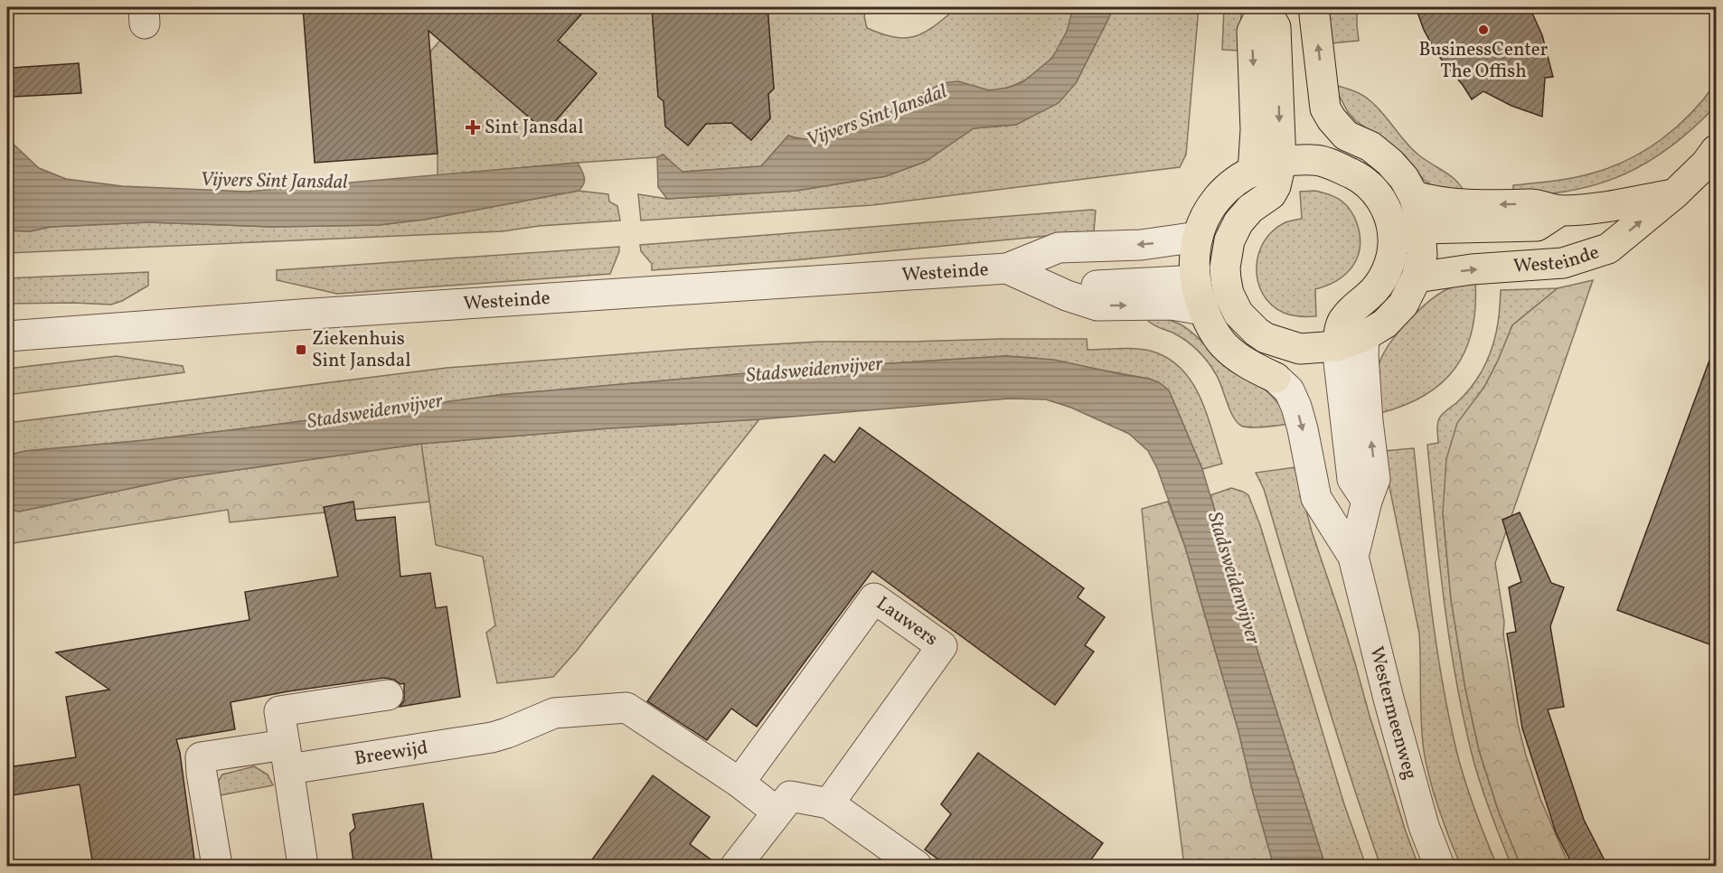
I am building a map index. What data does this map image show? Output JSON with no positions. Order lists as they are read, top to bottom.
{
  "streets": {
    "main road": ["Westeinde"],
    "street": ["Lauwers", "Westermeenweg", "Breewijd"]
  },
  "crossings": [
    ["Westeinde", "Westermeenweg"],
    ["Lauwers", "Breewijd"]
  ],
  "water": ["Vijvers Sint Jansdal", "Stadsweidenvijver"],
  "places": {
    "other": ["BusinessCenter The Offish"],
    "health": ["Sint Jansdal"],
    "transit": ["Ziekenhuis Sint Jansdal"]
  }
}
